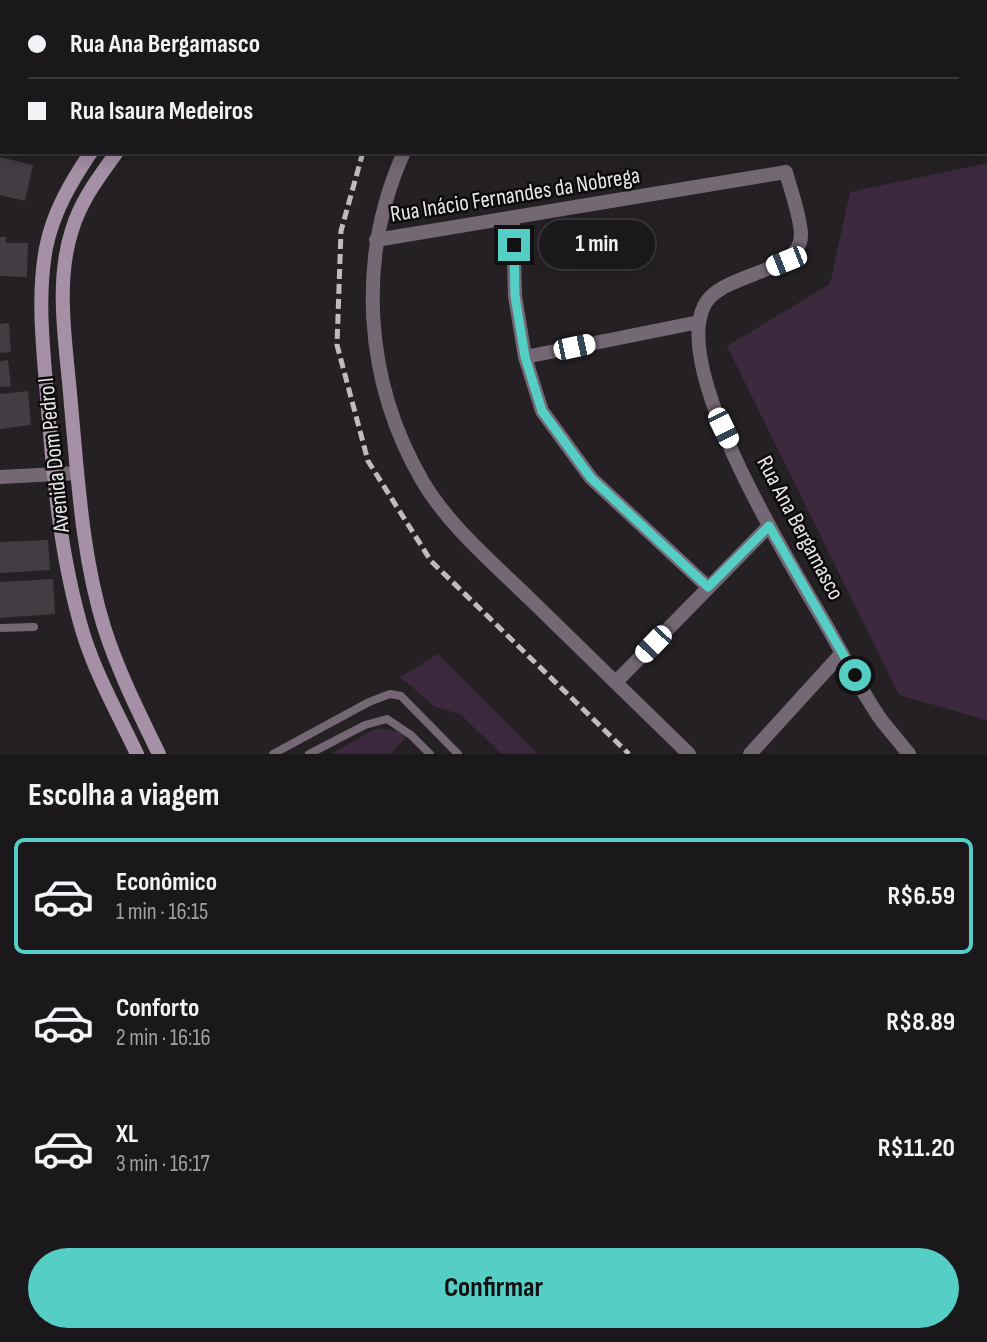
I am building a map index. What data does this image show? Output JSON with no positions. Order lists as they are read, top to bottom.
{
  "streets": {
    "street": ["Rua Inácio Fernandes da Nobrega", "Avenida Dom Pedro I", "Rua Ana Bergamasco"]
  },
  "crossings": [
    ["Rua Inácio Fernandes da Nobrega", "Rua Ana Bergamasco"]
  ],
  "page": {
    "banner": ["Rua Ana Bergamasco", "Rua Isaura Medeiros"],
    "bubble": "1 min",
    "heading": "Escolha a viagem",
    "list": [
      {
        "name": "Econômico",
        "note": "1 min · 16:15",
        "value": "R$6.59"
      },
      {
        "name": "Conforto",
        "note": "2 min · 16:16",
        "value": "R$8.89"
      },
      {
        "name": "XL",
        "note": "3 min · 16:17",
        "value": "R$11.20"
      }
    ],
    "buttons": "Confirmar"
  }
}
